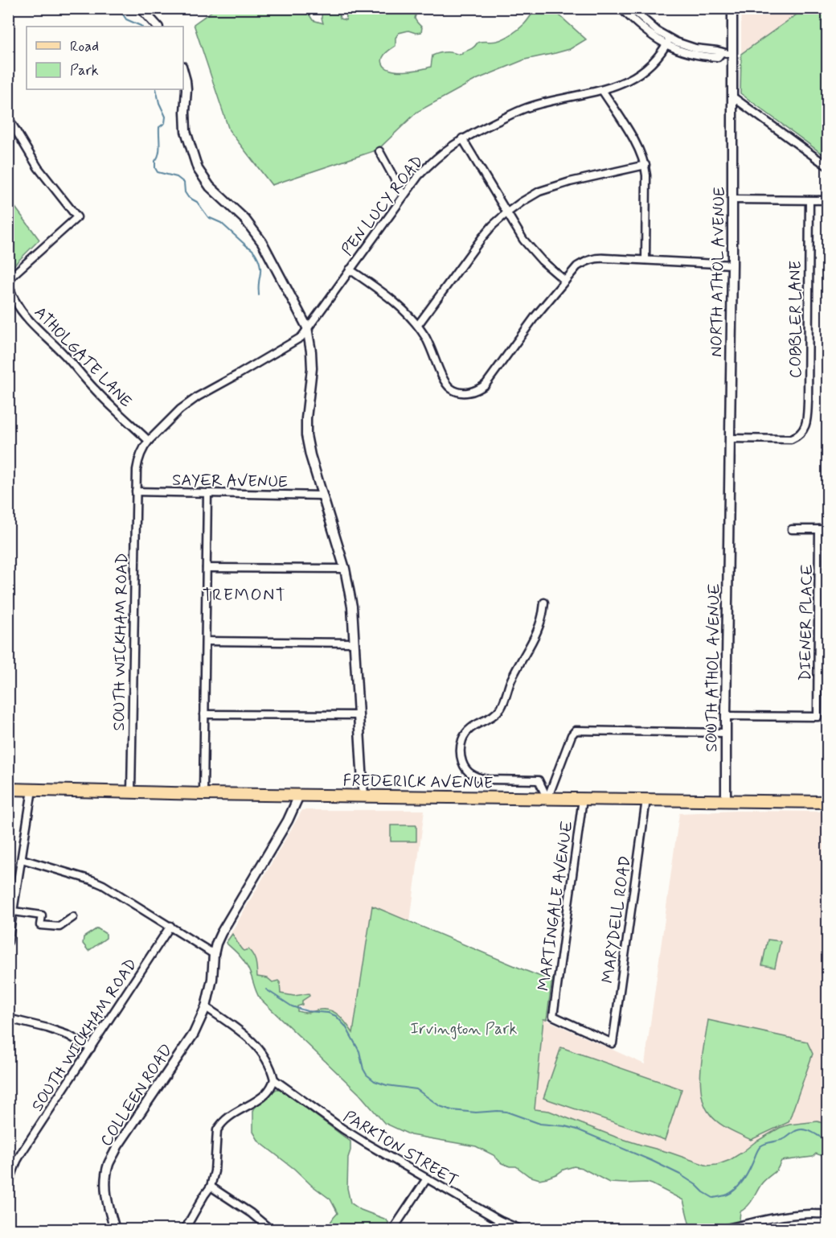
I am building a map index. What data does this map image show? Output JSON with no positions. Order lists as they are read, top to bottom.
{
  "streets": {
    "main road": ["FREDERICK AVENUE"],
    "street": [
      "PEN LUCY ROAD",
      "NORTH ATHOL AVENUE",
      "COBBLER LANE",
      "ATHOLGATE LANE",
      "SAYER AVENUE",
      "DIENER PLACE",
      "SOUTH WICKHAM ROAD",
      "SOUTH ATHOL AVENUE",
      "MARTINGALE AVENUE",
      "MARYDELL ROAD",
      "COLLEEN ROAD",
      "PARKTON STREET"
    ]
  },
  "crossings": [
    ["PEN LUCY ROAD", "ATHOLGATE LANE"],
    ["PEN LUCY ROAD", "SOUTH WICKHAM ROAD"],
    ["NORTH ATHOL AVENUE", "COBBLER LANE"],
    ["NORTH ATHOL AVENUE", "SOUTH ATHOL AVENUE"],
    ["ATHOLGATE LANE", "SOUTH WICKHAM ROAD"],
    ["SAYER AVENUE", "SOUTH WICKHAM ROAD"],
    ["DIENER PLACE", "SOUTH ATHOL AVENUE"],
    ["SOUTH WICKHAM ROAD", "FREDERICK AVENUE"],
    ["SOUTH ATHOL AVENUE", "FREDERICK AVENUE"],
    ["SOUTH ATHOL AVENUE", "MARTINGALE AVENUE"],
    ["FREDERICK AVENUE", "MARTINGALE AVENUE"],
    ["FREDERICK AVENUE", "MARYDELL ROAD"],
    ["FREDERICK AVENUE", "COLLEEN ROAD"],
    ["MARTINGALE AVENUE", "MARYDELL ROAD"]
  ],
  "districts": ["TREMONT"],
  "parks": ["Irvington Park"],
  "legend": ["Road", "Park"]
}
